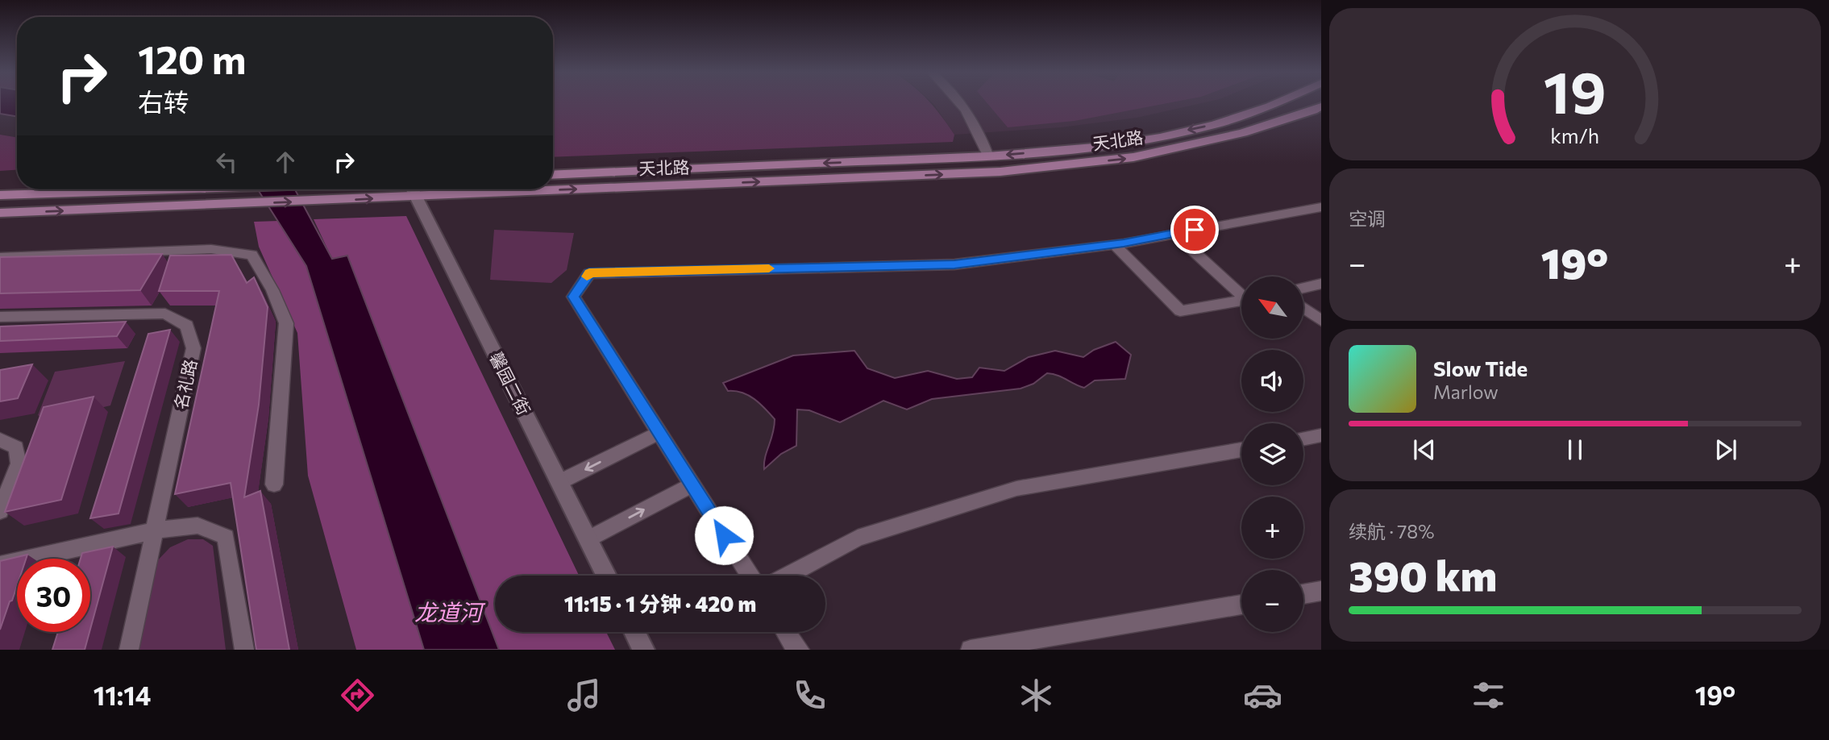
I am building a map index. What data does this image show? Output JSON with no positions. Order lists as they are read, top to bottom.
{
  "streets": {
    "main road": ["天北路"],
    "street": ["馨园二街", "名礼路"]
  },
  "crossings": [
    ["天北路", "馨园二街"]
  ],
  "water": ["龙道河"],
  "north": "top left",
  "page": {
    "turn": ["120 m", "右转"],
    "tile": [
      "空调",
      ["续航 · 78%", "390 km"]
    ],
    "heat": ["−", "19°", "+"],
    "map_buttons": ["+", "−"],
    "song": ["Slow Tide", "Marlow"],
    "limit": "30",
    "trip": "11:15 · 1 分钟 · 420 m",
    "tabs": ["11:14", "19°"],
    "gauge": ["19", "km/h"]
  }
}
